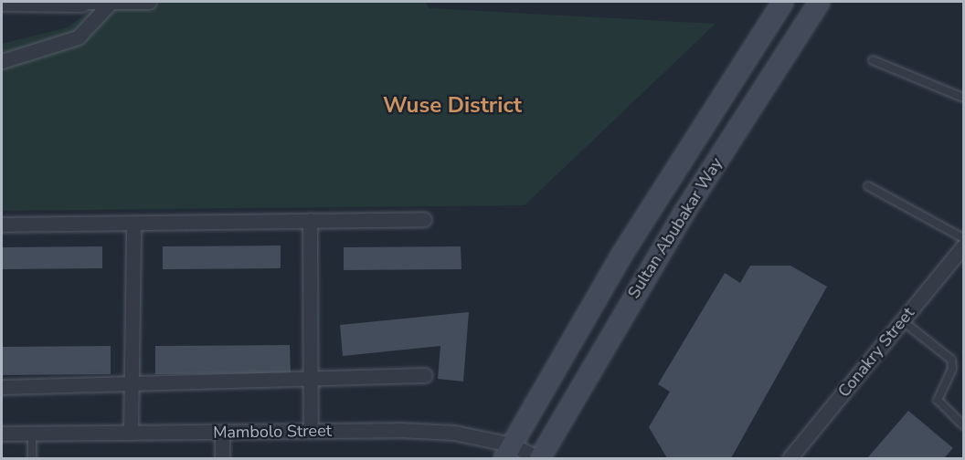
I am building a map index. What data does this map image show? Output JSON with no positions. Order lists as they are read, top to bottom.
{
  "streets": {
    "main road": ["Sultan Abubakar Way"],
    "street": ["Conakry Street", "Mambolo Street"]
  },
  "crossings": [
    ["Sultan Abubakar Way", "Mambolo Street"]
  ],
  "districts": ["Wuse District"]
}
